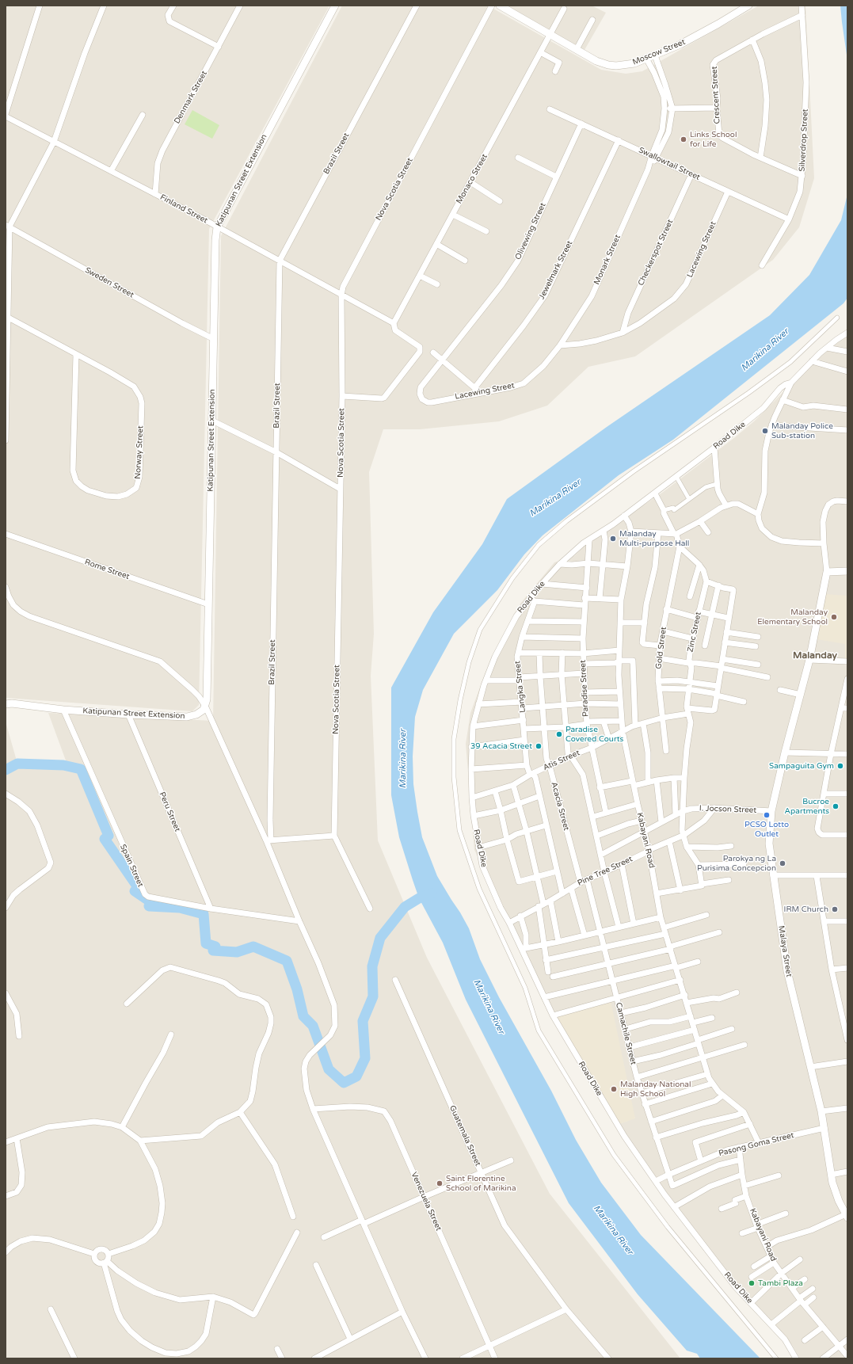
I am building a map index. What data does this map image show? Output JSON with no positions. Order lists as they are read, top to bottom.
{
  "streets": {
    "street": [
      "Moscow Street",
      "Crescent Street",
      "Denmark Street",
      "Silverdrop Street",
      "Brazil Street",
      "Swallowtail Street",
      "Monaco Street",
      "Katipunan Street Extension",
      "Nova Scotia Street",
      "Finland Street",
      "Olivewing Street",
      "Lacewing Street",
      "Checkerspot Street",
      "Monark Street",
      "Jewelmark Street",
      "Sweden Street",
      "Road Dike",
      "Norway Street",
      "Rome Street",
      "Zinc Street",
      "Gold Street",
      "Langka Street",
      "Paradise Street",
      "Atis Street",
      "Acacia Street",
      "I. Jocson Street",
      "Peru Street",
      "Kabayani Road",
      "Spain Street",
      "Pine Tree Street",
      "Malaya Street",
      "Camachile Street",
      "Guatemala Street",
      "Pasong Goma Street",
      "Venezuela Street"
    ]
  },
  "crossings": [
    ["Moscow Street", "Monaco Street"],
    ["Moscow Street", "Monark Street"],
    ["Crescent Street", "Silverdrop Street"],
    ["Denmark Street", "Finland Street"],
    ["Silverdrop Street", "Swallowtail Street"],
    ["Brazil Street", "Finland Street"],
    ["Swallowtail Street", "Olivewing Street"],
    ["Swallowtail Street", "Lacewing Street"],
    ["Swallowtail Street", "Checkerspot Street"],
    ["Swallowtail Street", "Monark Street"],
    ["Swallowtail Street", "Jewelmark Street"],
    ["Monaco Street", "Finland Street"],
    ["Katipunan Street Extension", "Finland Street"],
    ["Katipunan Street Extension", "Sweden Street"],
    ["Katipunan Street Extension", "Rome Street"],
    ["Katipunan Street Extension", "Peru Street"],
    ["Katipunan Street Extension", "Spain Street"],
    ["Nova Scotia Street", "Finland Street"],
    ["Olivewing Street", "Lacewing Street"],
    ["Lacewing Street", "Checkerspot Street"],
    ["Lacewing Street", "Monark Street"],
    ["Road Dike", "Langka Street"],
    ["Road Dike", "Paradise Street"],
    ["Road Dike", "Atis Street"],
    ["Road Dike", "Pine Tree Street"],
    ["Road Dike", "Pasong Goma Street"],
    ["Zinc Street", "Atis Street"],
    ["Zinc Street", "I. Jocson Street"],
    ["Zinc Street", "Pine Tree Street"],
    ["Gold Street", "Atis Street"],
    ["Langka Street", "Atis Street"],
    ["Langka Street", "Pine Tree Street"],
    ["Paradise Street", "Atis Street"],
    ["Atis Street", "Acacia Street"],
    ["Atis Street", "Kabayani Road"],
    ["Acacia Street", "Pine Tree Street"],
    ["I. Jocson Street", "Kabayani Road"],
    ["I. Jocson Street", "Pine Tree Street"],
    ["I. Jocson Street", "Malaya Street"],
    ["Peru Street", "Spain Street"],
    ["Kabayani Road", "Pine Tree Street"],
    ["Kabayani Road", "Camachile Street"],
    ["Kabayani Road", "Pasong Goma Street"],
    ["Pine Tree Street", "Camachile Street"],
    ["Malaya Street", "Pasong Goma Street"],
    ["Camachile Street", "Pasong Goma Street"]
  ],
  "districts": ["Malanday"],
  "water": ["Marikina River"],
  "places": [
    "Links School for Life",
    "Malanday Police Sub-station",
    "Malanday Multi-purpose Hall",
    "Malanday Elementary School",
    "Paradise Covered Courts",
    "39 Acacia Street",
    "Sampaguita Gym",
    "Bucroe Apartments",
    "PCSO Lotto Outlet",
    "Parokya ng La Purisima Concepcion",
    "IRM Church",
    "Malanday National High School",
    "Saint Florentine School of Marikina",
    "Tambi Plaza"
  ]
}
